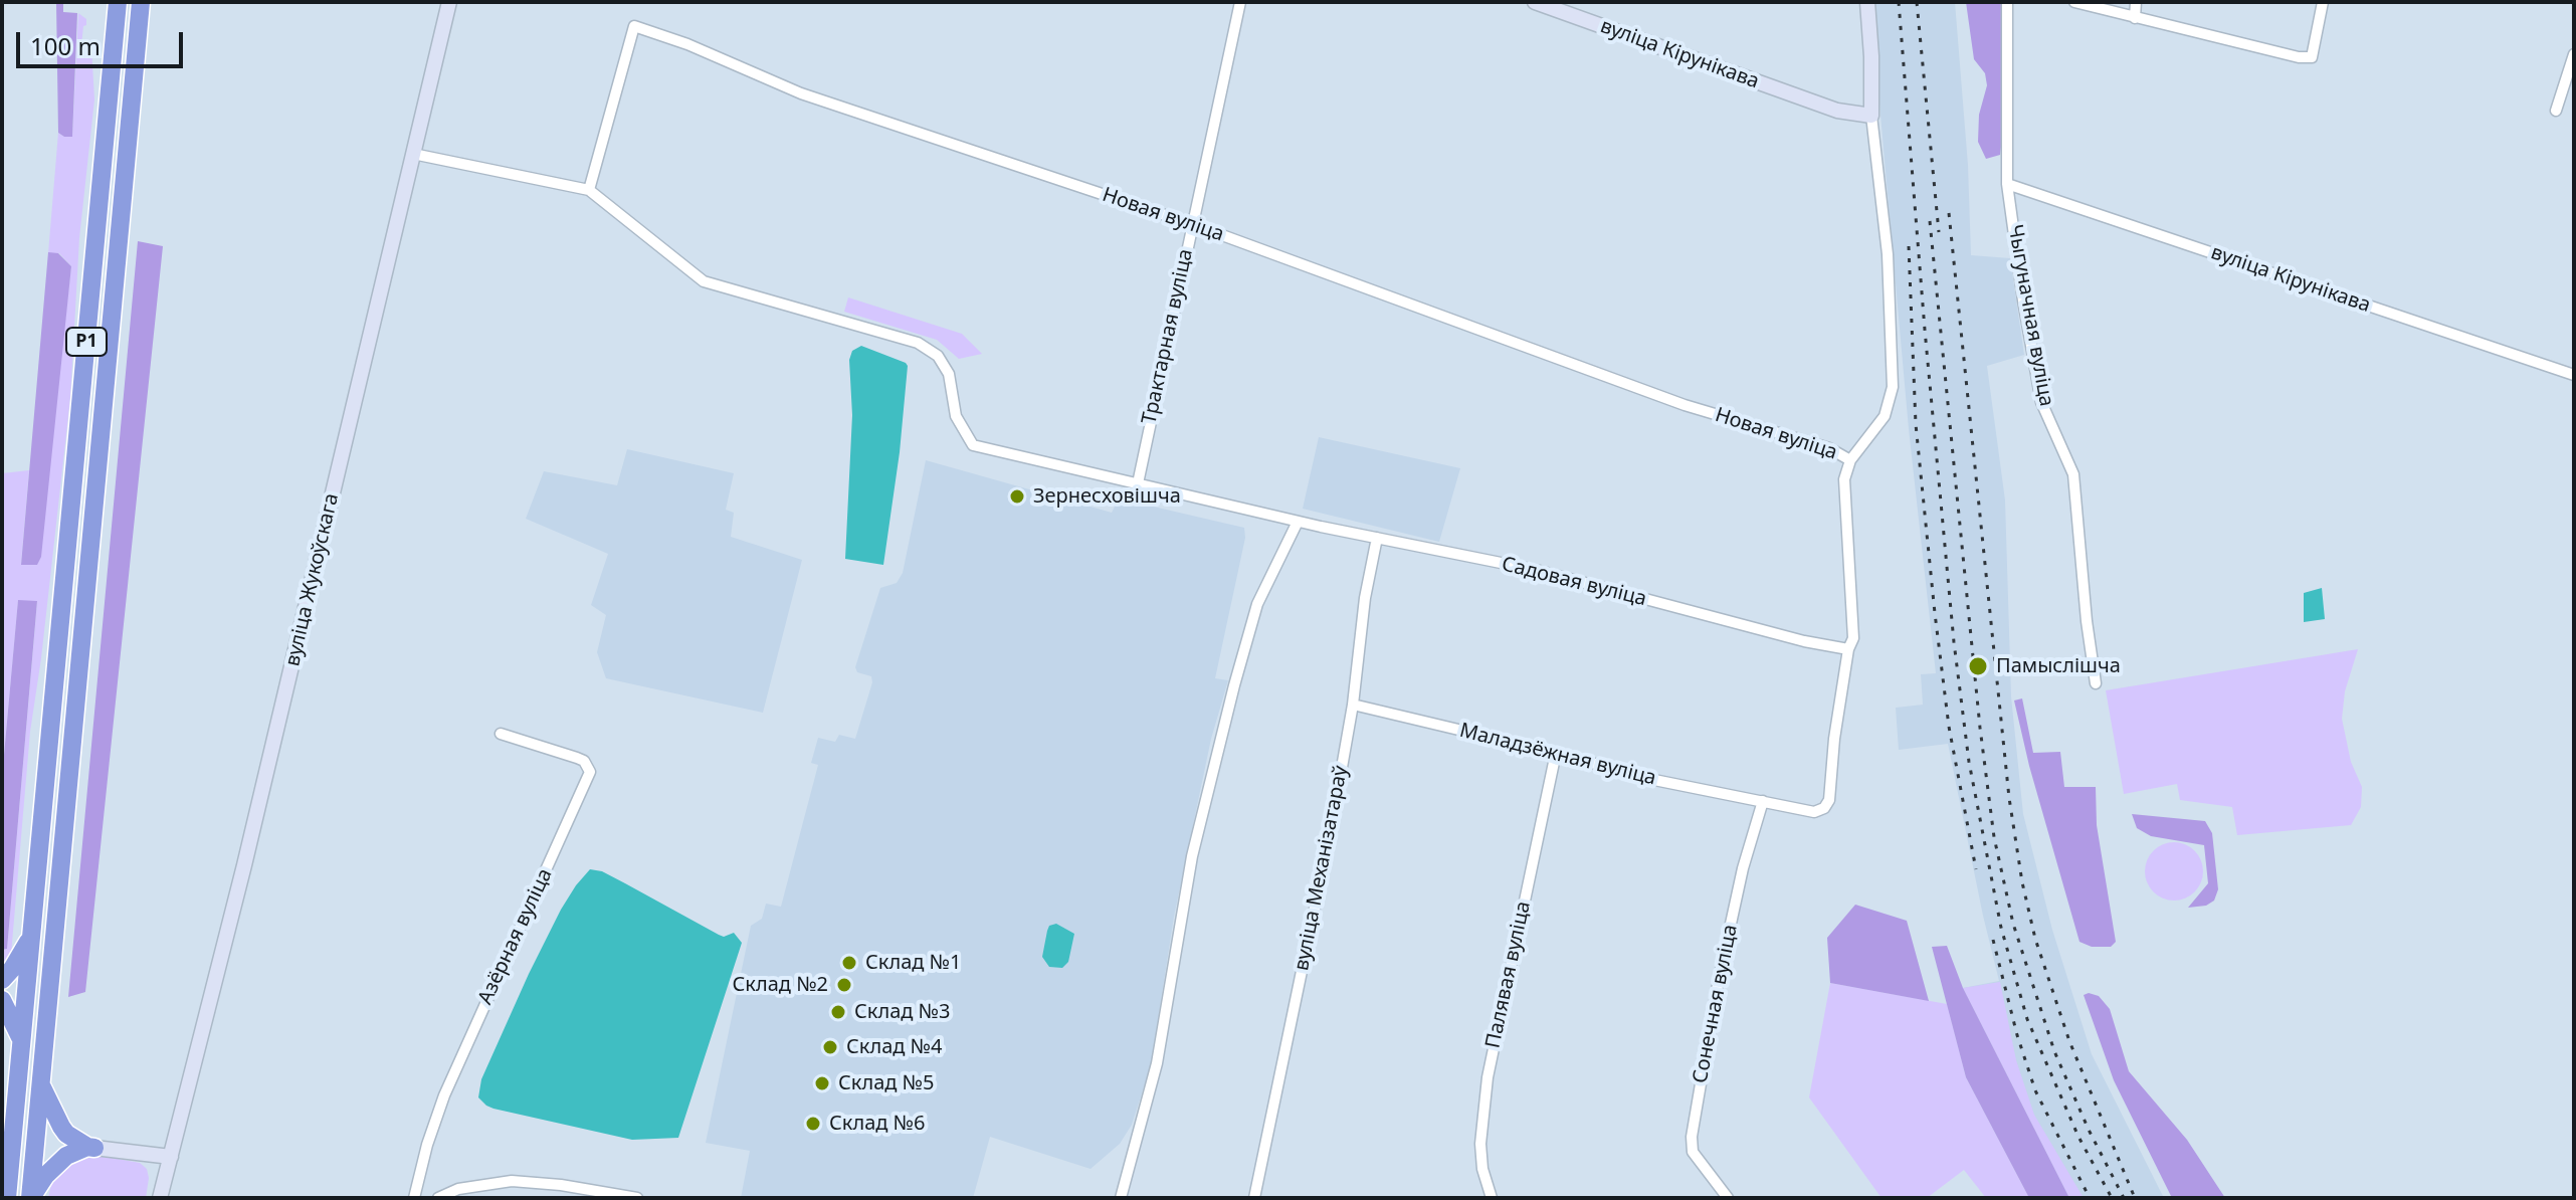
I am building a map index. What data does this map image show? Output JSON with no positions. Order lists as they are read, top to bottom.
{
  "streets": {
    "highway": ["Р1"],
    "street": [
      "вуліца Кірунікава",
      "Новая вуліца",
      "Чыгуначная вуліца",
      "Трактарная вуліца",
      "вуліца Жукоўскага",
      "Садовая вуліца",
      "Маладзёжная вуліца",
      "вуліца Механізатараў",
      "Азёрная вуліца",
      "Палявая вуліца",
      "Сонечная вуліца"
    ]
  },
  "crossings": [
    ["вуліца Кірунікава", "Чыгуначная вуліца"],
    ["Новая вуліца", "Трактарная вуліца"],
    ["Новая вуліца", "Садовая вуліца"],
    ["Трактарная вуліца", "Садовая вуліца"],
    ["Садовая вуліца", "Маладзёжная вуліца"],
    ["Садовая вуліца", "вуліца Механізатараў"],
    ["Маладзёжная вуліца", "вуліца Механізатараў"],
    ["Маладзёжная вуліца", "Палявая вуліца"],
    ["Маладзёжная вуліца", "Сонечная вуліца"]
  ],
  "places": [
    "Зернесховішча",
    "Памыслішча",
    "Склад №1",
    "Склад №2",
    "Склад №3",
    "Склад №4",
    "Склад №5",
    "Склад №6"
  ],
  "scale_bar": "100 m"
}
